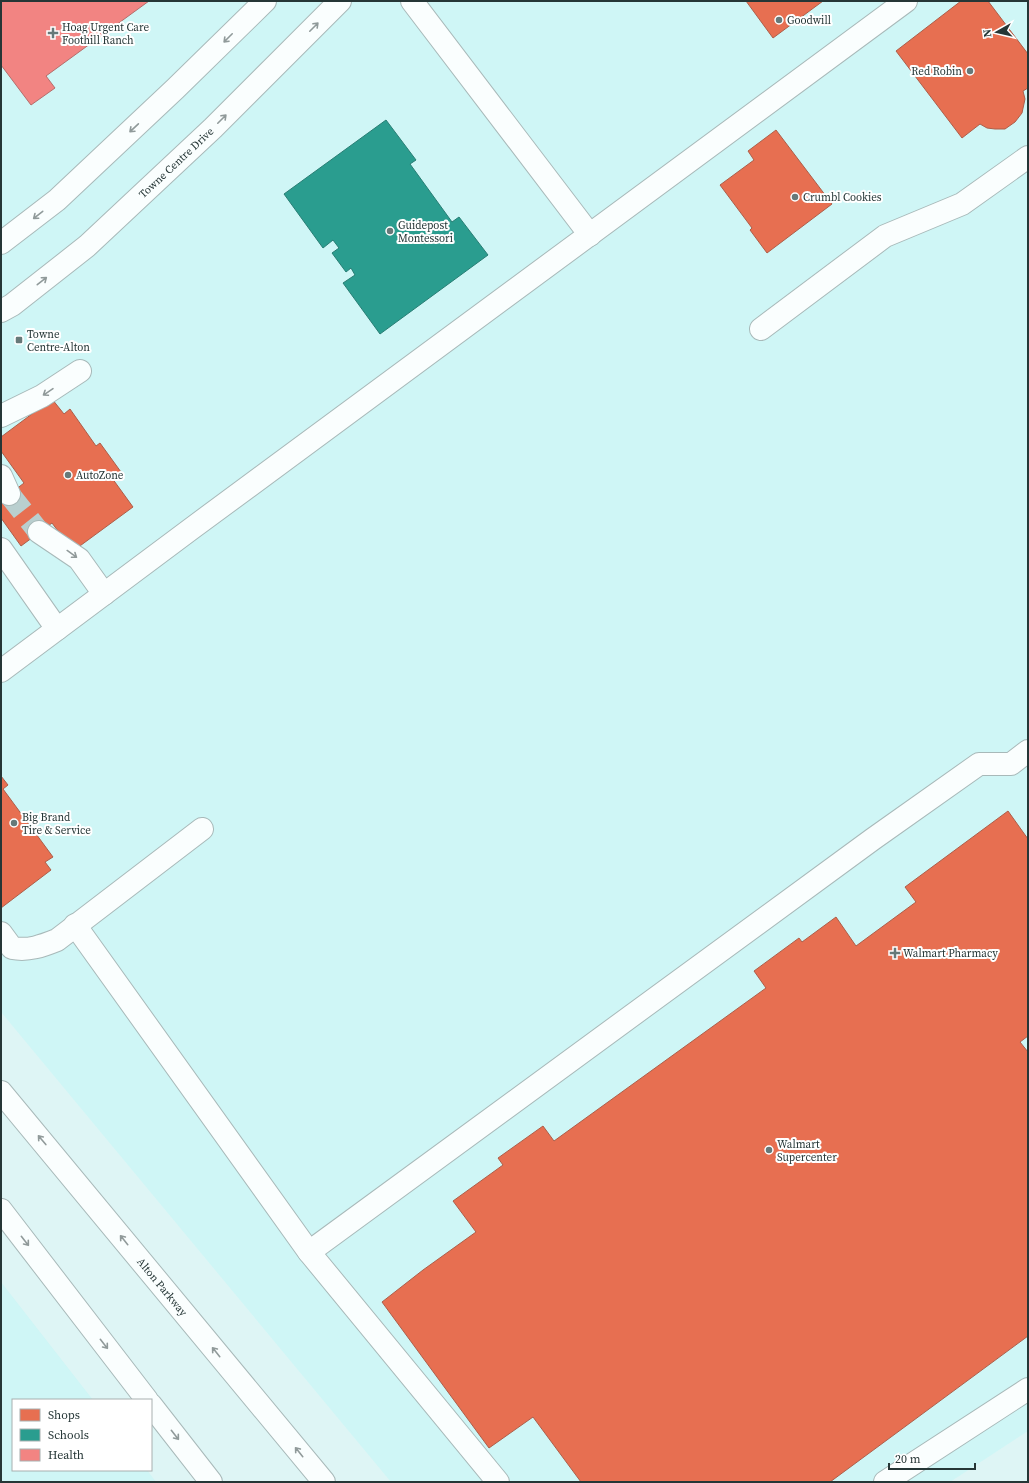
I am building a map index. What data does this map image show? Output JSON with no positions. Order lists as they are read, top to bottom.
{
  "streets": {
    "main road": ["Towne Centre Drive", "Alton Parkway"]
  },
  "places": {
    "other": [
      "Goodwill",
      "Red Robin",
      "Crumbl Cookies",
      "Guidepost Montessori",
      "AutoZone",
      "Big Brand Tire & Service",
      "Walmart Supercenter"
    ],
    "health": ["Hoag Urgent Care Foothill Ranch", "Walmart Pharmacy"],
    "transit": ["Towne Centre-Alton"]
  },
  "legend": ["Shops", "Schools", "Health"],
  "scale_bar": "20 m",
  "north": "left"
}
